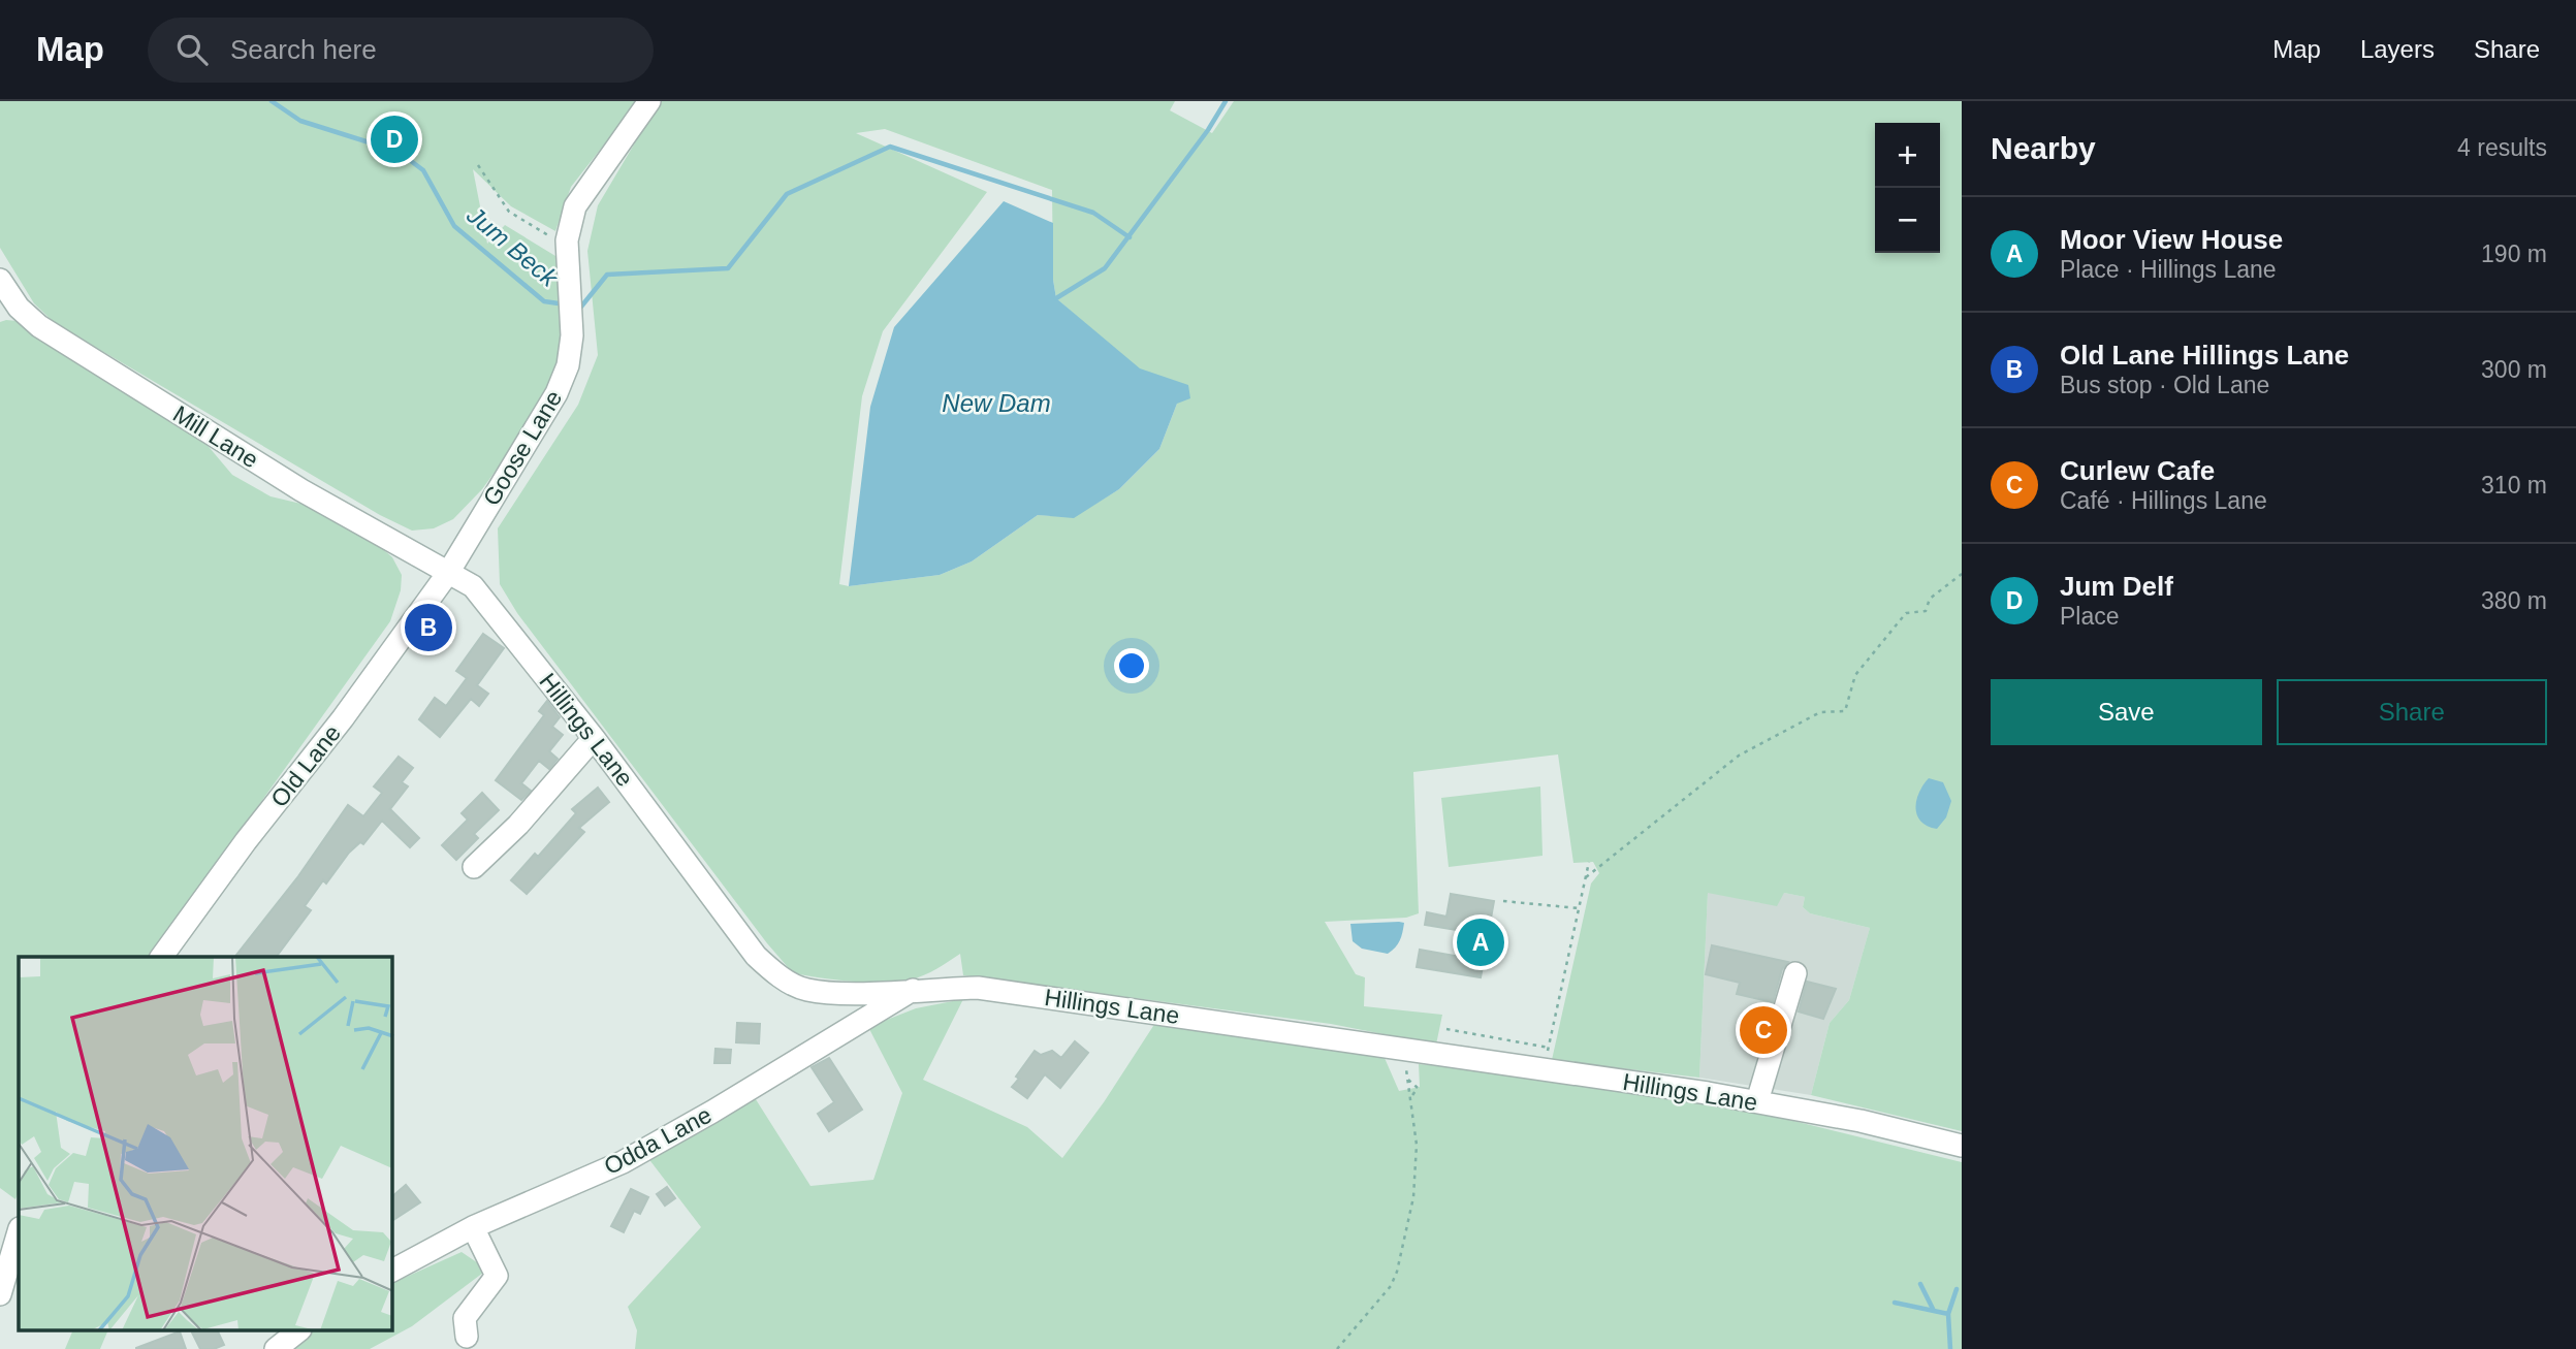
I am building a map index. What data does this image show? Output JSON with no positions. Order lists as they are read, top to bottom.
{
  "streets": {
    "street": [
      "Mill Lane",
      "Goose Lane",
      "Hillings Lane",
      "Old Lane",
      "Odda Lane"
    ]
  },
  "crossings": [
    ["Mill Lane", "Goose Lane"],
    ["Mill Lane", "Hillings Lane"],
    ["Mill Lane", "Old Lane"],
    ["Goose Lane", "Hillings Lane"],
    ["Goose Lane", "Old Lane"],
    ["Hillings Lane", "Old Lane"],
    ["Hillings Lane", "Odda Lane"]
  ],
  "water": ["Jum Beck", "New Dam"],
  "page": {
    "header": "Map",
    "search": "Search here",
    "nav": ["Map", "Layers", "Share"],
    "heading": ["Nearby", "4 results"],
    "pins": [
      "D",
      "B",
      "A",
      "C"
    ],
    "map_buttons": ["+", "−"],
    "list": [
      {
        "mark": "A",
        "name": "Moor View House",
        "note": "Place · Hillings Lane",
        "value": "190 m"
      },
      {
        "mark": "B",
        "name": "Old Lane Hillings Lane",
        "note": "Bus stop · Old Lane",
        "value": "300 m"
      },
      {
        "mark": "C",
        "name": "Curlew Cafe",
        "note": "Café · Hillings Lane",
        "value": "310 m"
      },
      {
        "mark": "D",
        "name": "Jum Delf",
        "note": "Place",
        "value": "380 m"
      }
    ],
    "buttons": ["Save", "Share"]
  }
}
